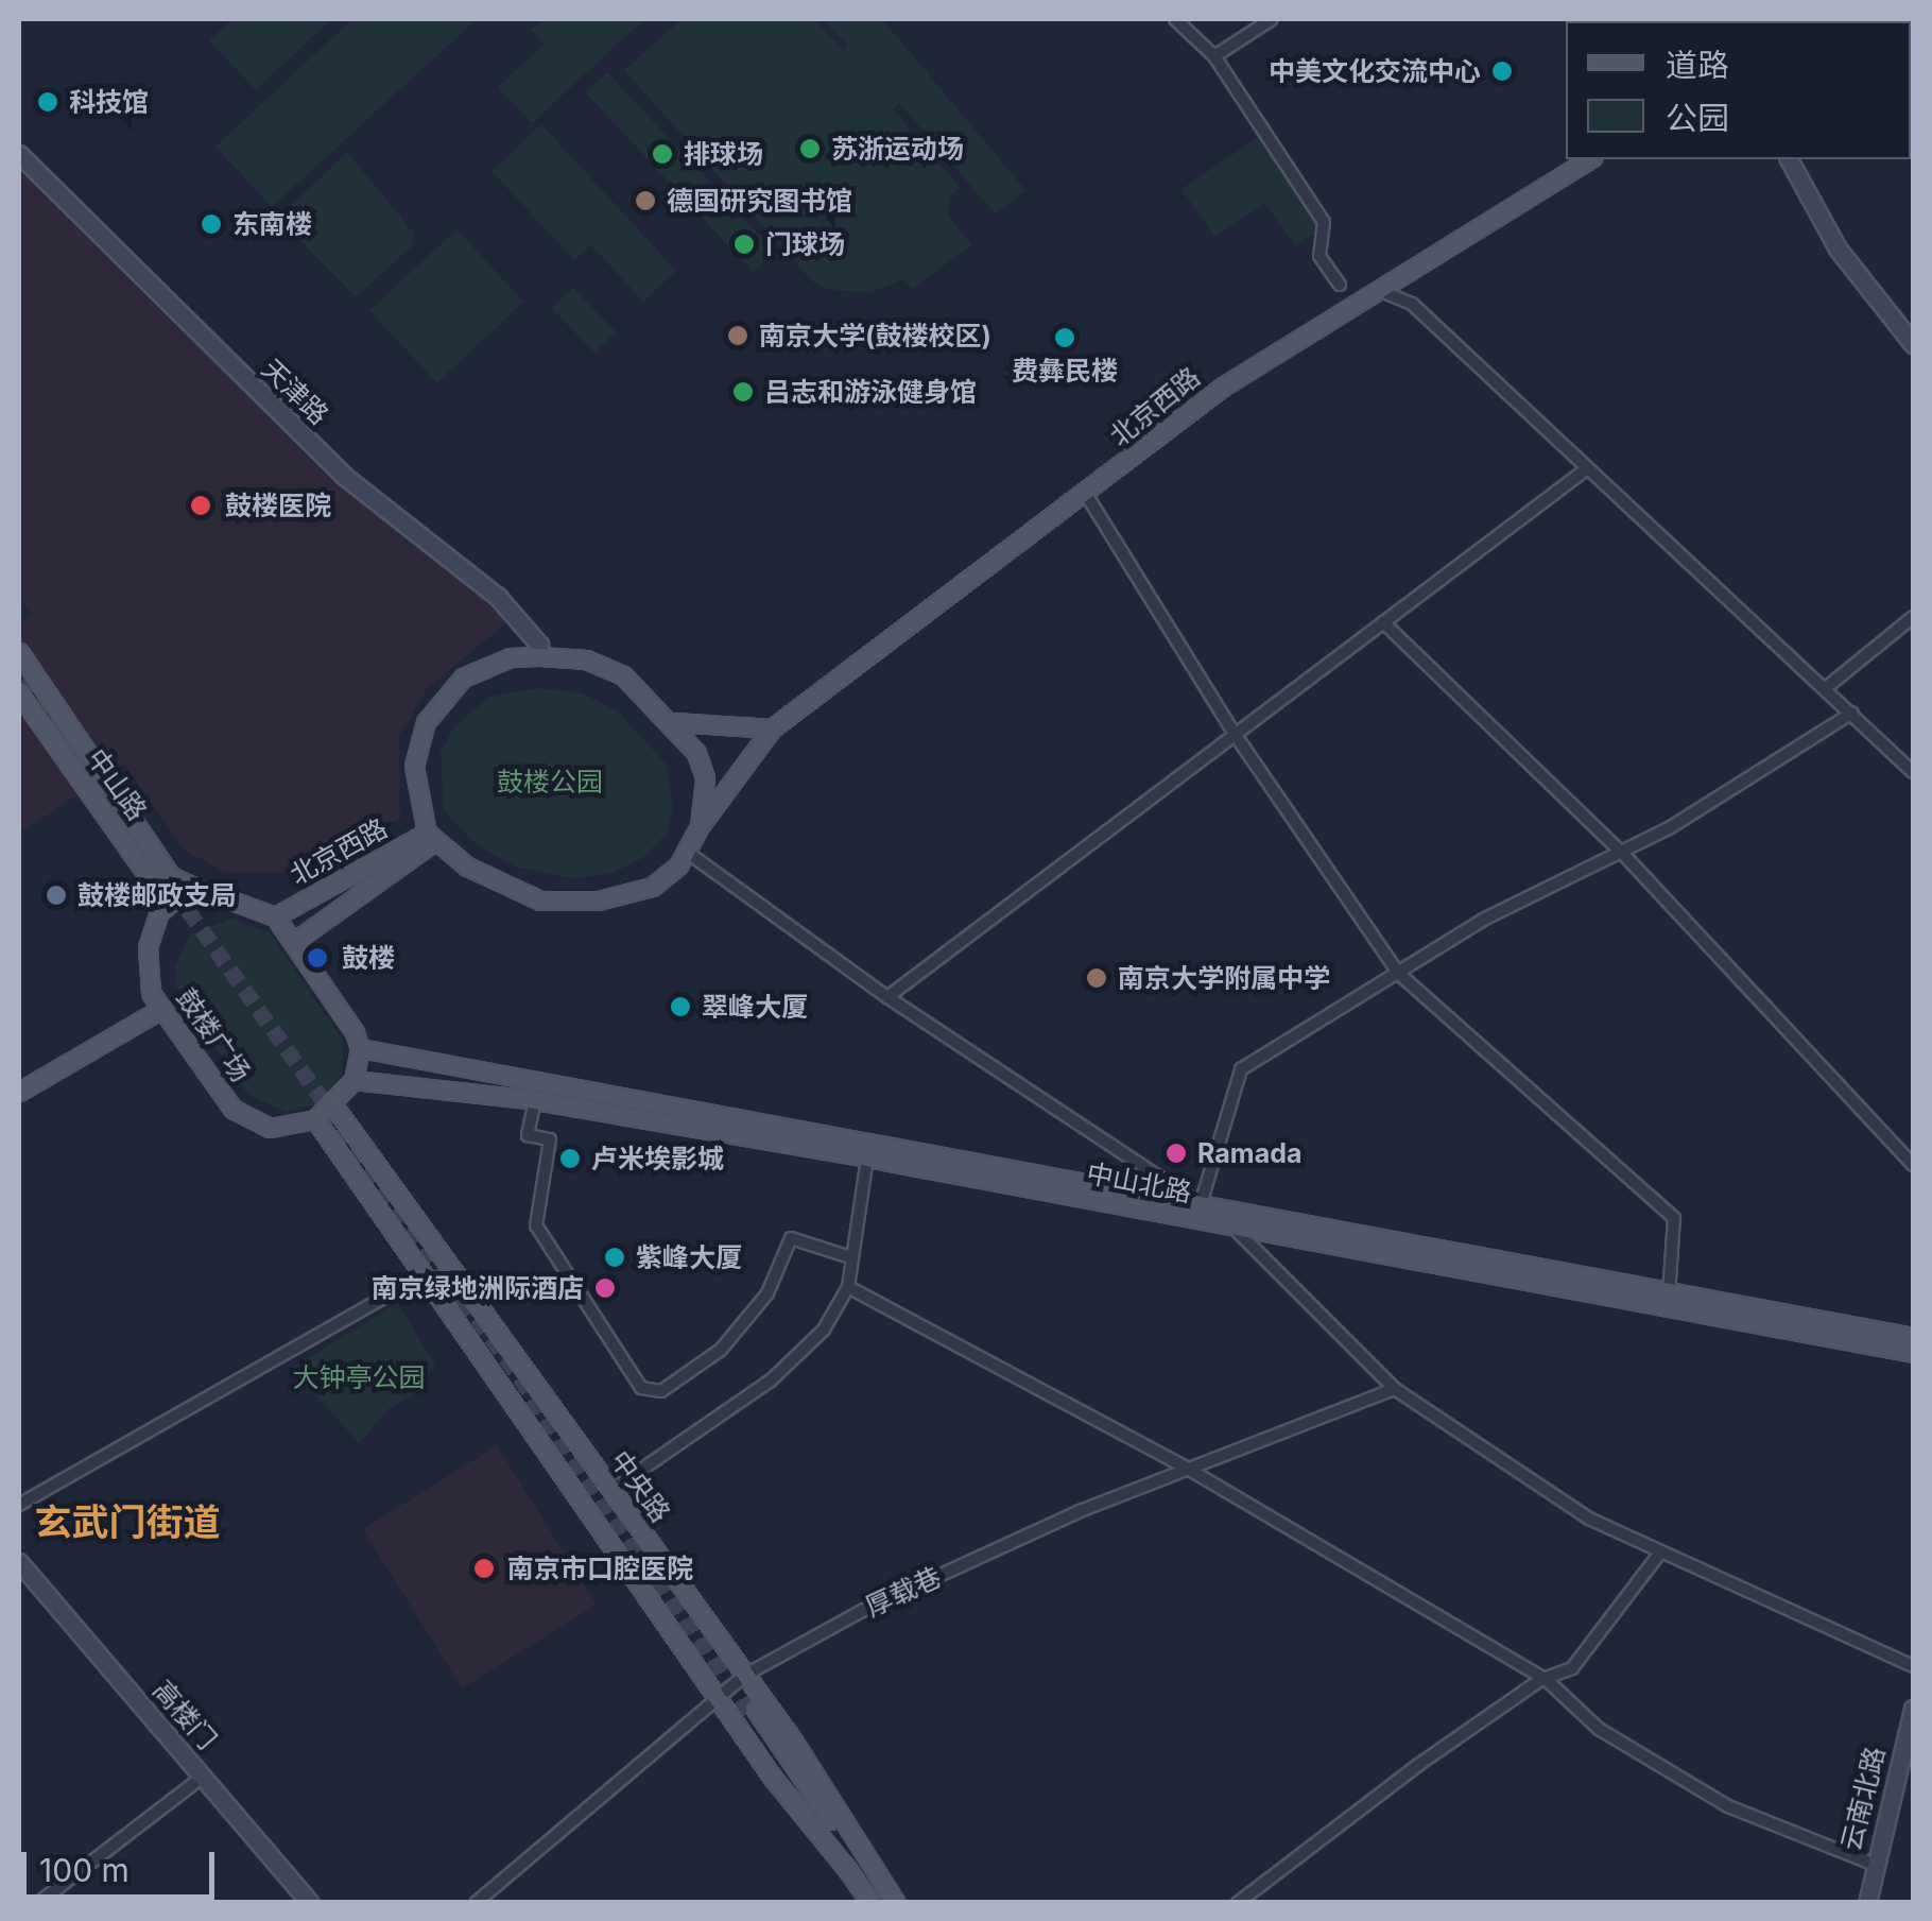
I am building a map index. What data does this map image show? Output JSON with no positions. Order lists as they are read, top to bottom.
{
  "streets": {
    "main road": [
      "北京西路",
      "中山路",
      "鼓楼广场",
      "中山北路",
      "中央路"
    ],
    "street": [
      "天津路",
      "厚载巷",
      "高楼门",
      "云南北路"
    ]
  },
  "crossings": [
    ["天津路", "北京西路"],
    ["北京西路", "中山路"],
    ["北京西路", "鼓楼广场"],
    ["北京西路", "中山北路"],
    ["北京西路", "中央路"],
    ["中山路", "鼓楼广场"],
    ["中山路", "中山北路"],
    ["中山路", "中央路"],
    ["鼓楼广场", "中山北路"],
    ["鼓楼广场", "中央路"],
    ["中山北路", "中央路"],
    ["中央路", "厚载巷"]
  ],
  "districts": ["玄武门街道"],
  "parks": ["鼓楼公园", "大钟亭公园"],
  "places": [
    "中美文化交流中心",
    "科技馆",
    "苏浙运动场",
    "排球场",
    "德国研究图书馆",
    "东南楼",
    "门球场",
    "南京大学(鼓楼校区)",
    "费彝民楼",
    "吕志和游泳健身馆",
    "鼓楼医院",
    "鼓楼邮政支局",
    "鼓楼",
    "南京大学附属中学",
    "翠峰大厦",
    "Ramada",
    "卢米埃影城",
    "紫峰大厦",
    "南京绿地洲际酒店",
    "南京市口腔医院"
  ],
  "legend": ["道路", "公园"],
  "scale_bar": "100 m"
}
